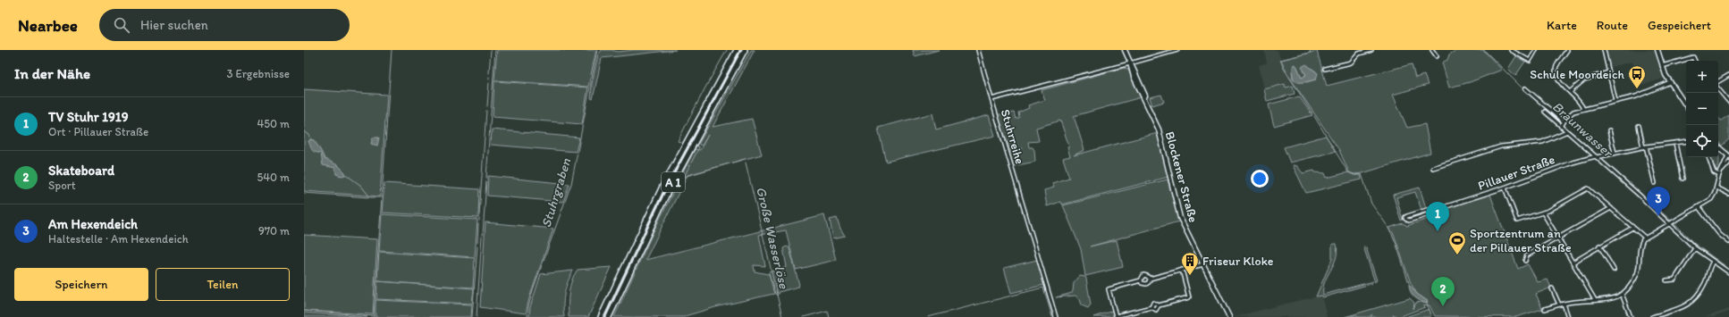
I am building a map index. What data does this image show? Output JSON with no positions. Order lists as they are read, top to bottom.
{
  "streets": {
    "highway": ["A 1"],
    "street": ["Stuhrreihe", "Pillauer Straße", "Blockener Straße"]
  },
  "crossings": [
    ["Stuhrreihe", "Blockener Straße"]
  ],
  "water": ["Braunwasser", "Stuhrgraben", "Große Wasserlöse"],
  "places": {
    "bus stop": ["Schule Moordeich"],
    "sports": ["Sportzentrum an der Pillauer Straße"],
    "building": ["Friseur Kloke"]
  },
  "page": {
    "header": "Nearbee",
    "search": "Hier suchen",
    "nav": ["Karte", "Route", "Gespeichert"],
    "heading": ["In der Nähe", "3 Ergebnisse"],
    "map_buttons": ["+", "−"],
    "list": [
      {
        "mark": "1",
        "name": "TV Stuhr 1919",
        "note": "Ort · Pillauer Straße",
        "value": "450 m"
      },
      {
        "mark": "2",
        "name": "Skateboard",
        "note": "Sport",
        "value": "540 m"
      },
      {
        "mark": "3",
        "name": "Am Hexendeich",
        "note": "Haltestelle · Am Hexendeich",
        "value": "970 m"
      }
    ],
    "pins": ["3", "1", "2"],
    "buttons": ["Speichern", "Teilen"]
  }
}
